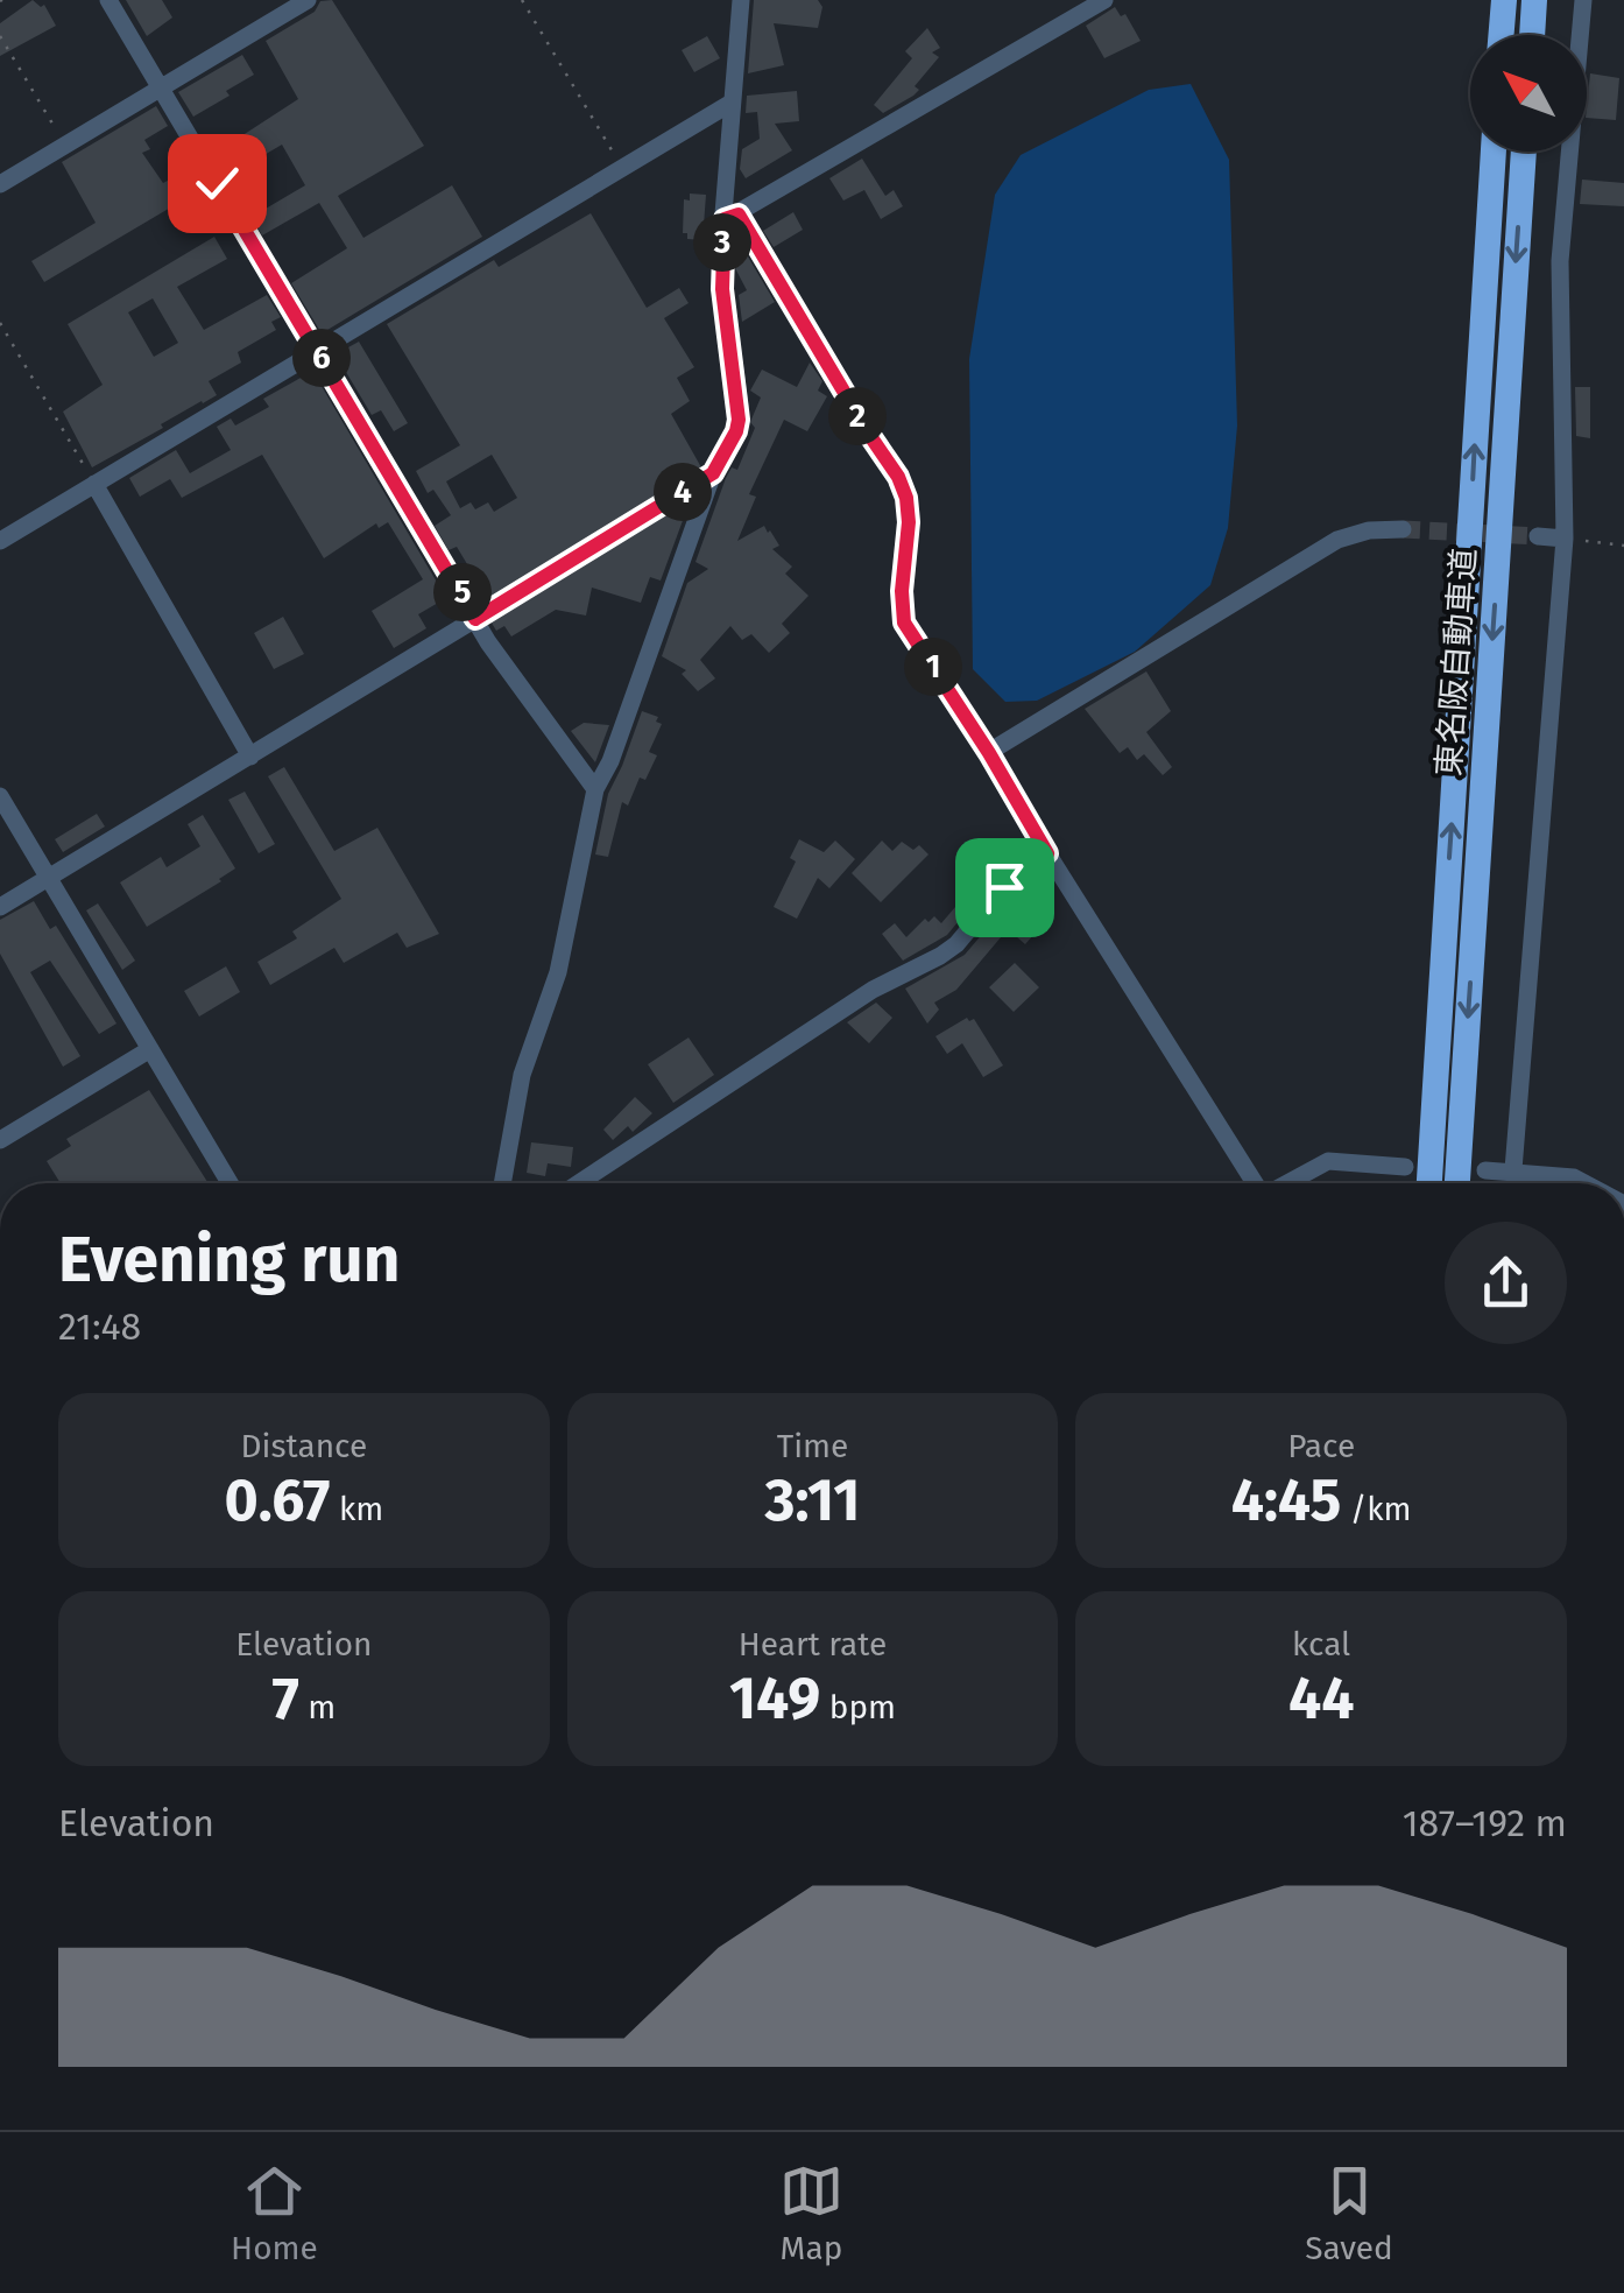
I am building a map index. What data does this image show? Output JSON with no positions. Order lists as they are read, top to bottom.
{
  "streets": {
    "highway": ["東名阪自動車道"]
  },
  "north": "top left",
  "page": {
    "pins": [
      "3",
      "6",
      "2",
      "4",
      "5",
      "1"
    ],
    "heading": ["Evening run", "21:48"],
    "stats": [
      ["Distance", "0.67 km"],
      ["Time", "3:11"],
      ["Pace", "4:45 /km"],
      ["Elevation", "7 m"],
      ["Heart rate", "149 bpm"],
      ["kcal", "44"]
    ],
    "chart": ["Elevation", "187–192 m"],
    "tabs": ["Home", "Map", "Saved"]
  }
}
